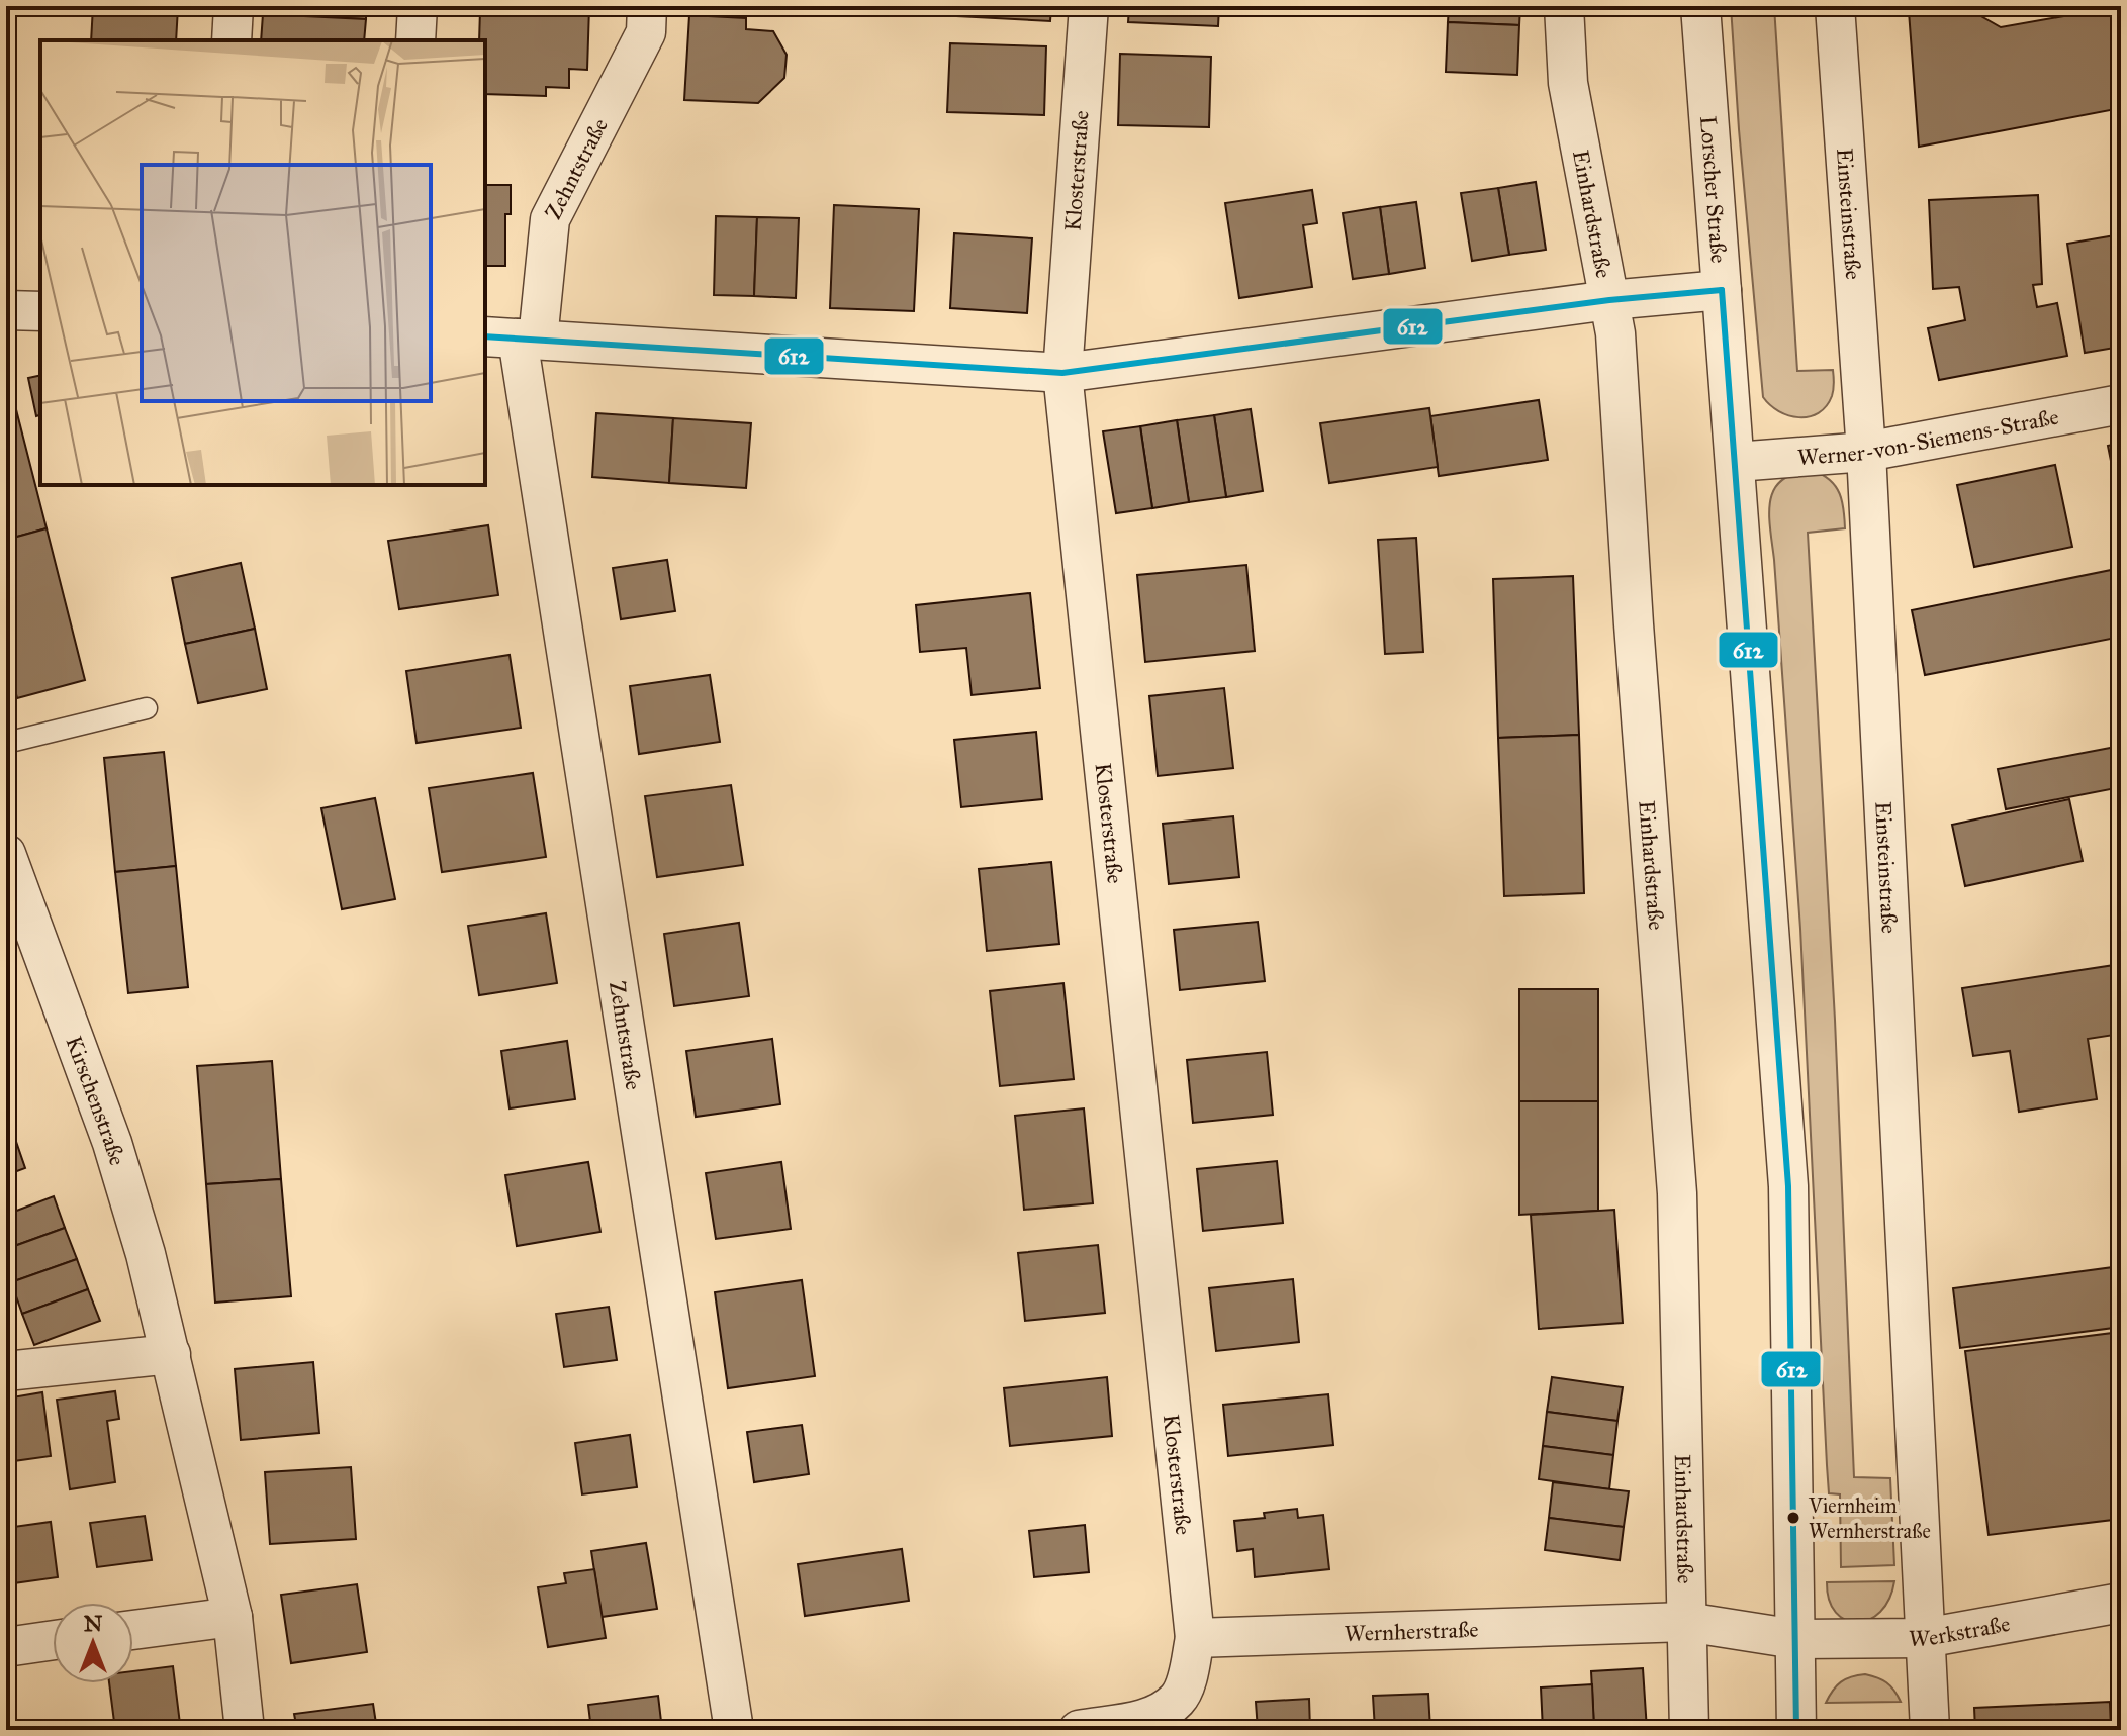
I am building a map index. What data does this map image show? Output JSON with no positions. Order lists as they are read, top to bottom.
{
  "streets": {
    "street": [
      "Zehntstraße",
      "Klosterstraße",
      "Lorscher Straße",
      "Einhardstraße",
      "Einsteinstraße",
      "Werner-von-Siemens-Straße",
      "Kirschenstraße",
      "Werkstraße",
      "Wernherstraße"
    ]
  },
  "crossings": [
    ["Klosterstraße", "Wernherstraße"],
    ["Lorscher Straße", "Werner-von-Siemens-Straße"],
    ["Lorscher Straße", "Werkstraße"],
    ["Lorscher Straße", "Wernherstraße"],
    ["Einhardstraße", "Wernherstraße"],
    ["Einsteinstraße", "Werner-von-Siemens-Straße"],
    ["Einsteinstraße", "Werkstraße"],
    ["Werkstraße", "Wernherstraße"]
  ],
  "places": ["Viernheim Wernherstraße"],
  "lines": ["transit line 612"],
  "north": "top"
}
